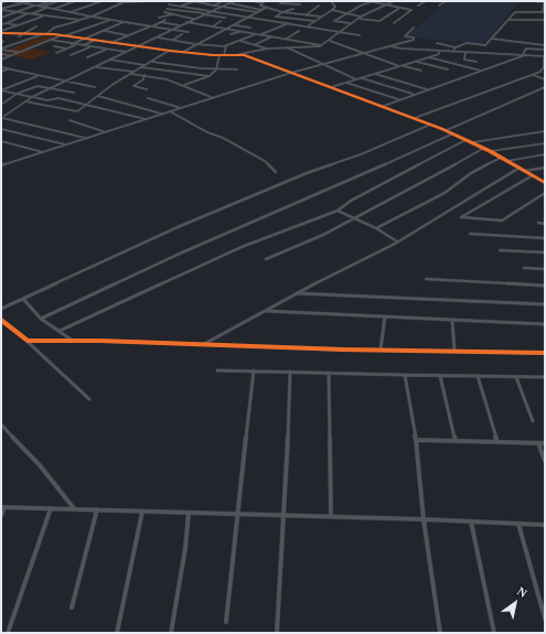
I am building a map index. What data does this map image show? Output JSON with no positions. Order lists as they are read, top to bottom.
{
  "north": "top right"
}
